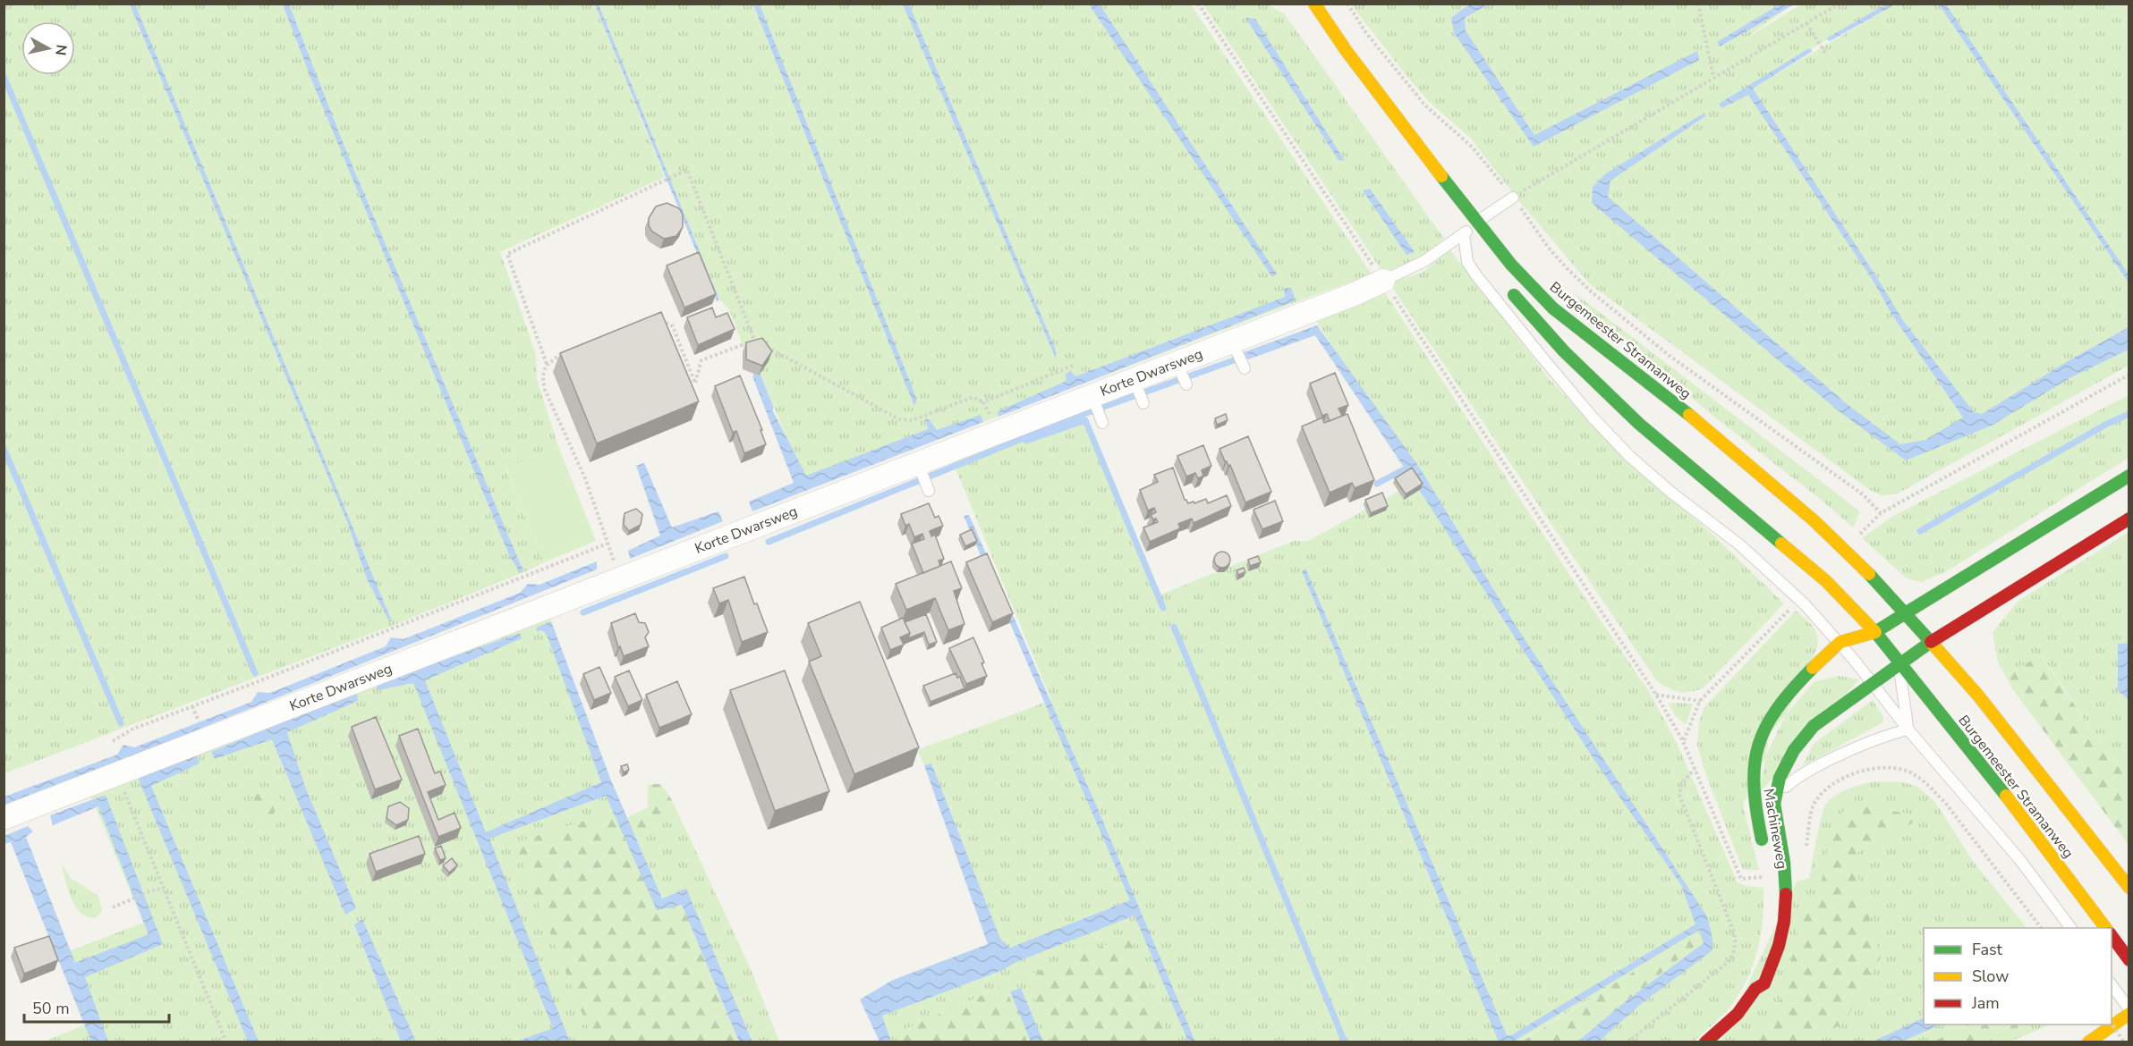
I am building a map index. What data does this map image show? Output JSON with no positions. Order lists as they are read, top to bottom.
{
  "streets": {
    "main road": ["Burgemeester Stramanweg", "Machineweg"],
    "street": ["Korte Dwarsweg"]
  },
  "crossings": [
    ["Burgemeester Stramanweg", "Korte Dwarsweg"],
    ["Burgemeester Stramanweg", "Machineweg"]
  ],
  "legend": ["Fast", "Slow", "Jam"],
  "scale_bar": "50 m",
  "north": "right"
}
